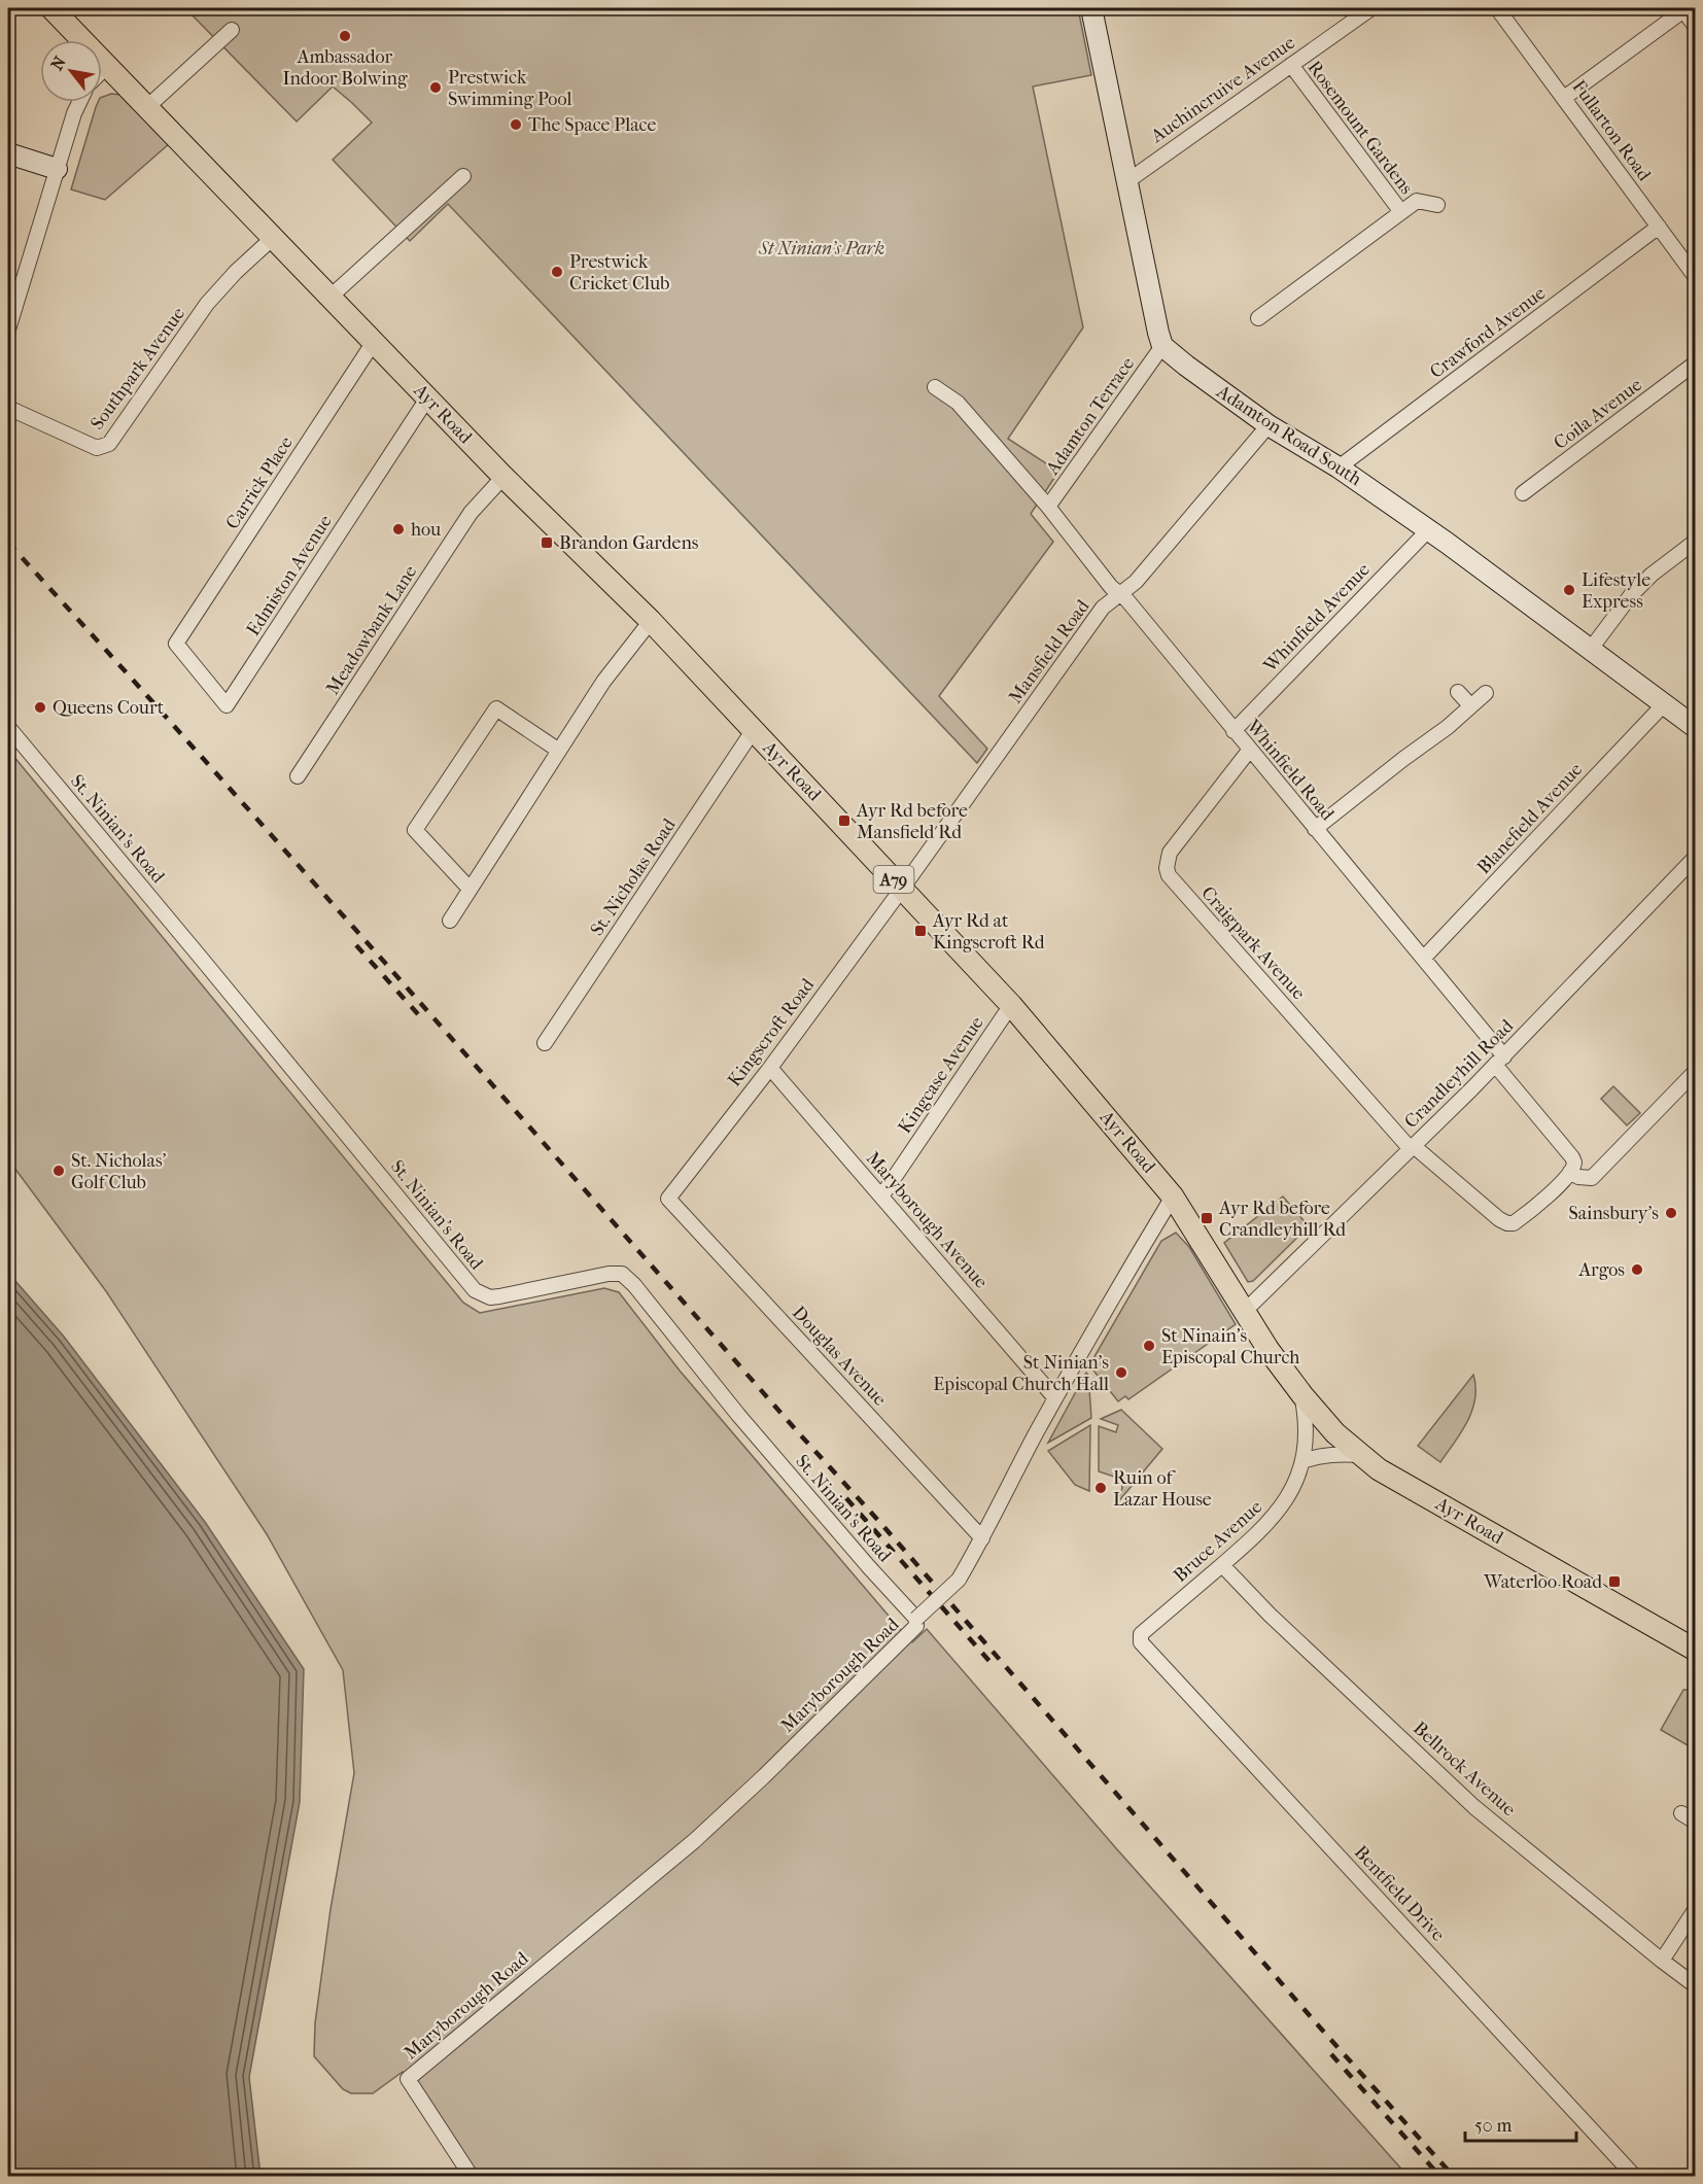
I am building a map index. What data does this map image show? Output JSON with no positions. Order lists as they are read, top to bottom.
{
  "streets": {
    "main road": ["Ayr Road", "A79"],
    "street": [
      "Auchincruive Avenue",
      "Rosemount Gardens",
      "Fullarton Road",
      "Crawford Avenue",
      "Southpark Avenue",
      "Coila Avenue",
      "Adamton Terrace",
      "Adamton Road South",
      "Carrick Place",
      "Edmiston Avenue",
      "Whinfield Avenue",
      "Meadowbank Lane",
      "Mansfield Road",
      "Whinfield Road",
      "Blanefield Avenue",
      "St. Ninian's Road",
      "St. Nicholas Road",
      "Craigpark Avenue",
      "Kingscroft Road",
      "Crandleyhill Road",
      "Kingcase Avenue",
      "Maryborough Avenue",
      "Douglas Avenue",
      "Bruce Avenue",
      "Maryborough Road",
      "Bellrock Avenue",
      "Bentfield Drive"
    ]
  },
  "crossings": [
    ["Auchincruive Avenue", "Rosemount Gardens"],
    ["Fullarton Road", "Crawford Avenue"],
    ["Crawford Avenue", "Adamton Road South"],
    ["Southpark Avenue", "Ayr Road"],
    ["Ayr Road", "Carrick Place"],
    ["Ayr Road", "Edmiston Avenue"],
    ["Ayr Road", "Meadowbank Lane"],
    ["Ayr Road", "Mansfield Road"],
    ["Ayr Road", "St. Nicholas Road"],
    ["Ayr Road", "A79"],
    ["Ayr Road", "Kingscroft Road"],
    ["Ayr Road", "Crandleyhill Road"],
    ["Ayr Road", "Kingcase Avenue"],
    ["Ayr Road", "Bruce Avenue"],
    ["Ayr Road", "Maryborough Road"],
    ["Adamton Terrace", "Adamton Road South"],
    ["Adamton Terrace", "Whinfield Road"],
    ["Adamton Road South", "Whinfield Avenue"],
    ["Adamton Road South", "Mansfield Road"],
    ["Adamton Road South", "Blanefield Avenue"],
    ["Carrick Place", "Edmiston Avenue"],
    ["Whinfield Avenue", "Whinfield Road"],
    ["Mansfield Road", "Whinfield Road"],
    ["Mansfield Road", "Kingscroft Road"],
    ["Whinfield Road", "Blanefield Avenue"],
    ["Whinfield Road", "Craigpark Avenue"],
    ["Whinfield Road", "Crandleyhill Road"],
    ["St. Ninian's Road", "Maryborough Road"],
    ["Craigpark Avenue", "Crandleyhill Road"],
    ["Kingscroft Road", "Maryborough Avenue"],
    ["Kingscroft Road", "Douglas Avenue"],
    ["Kingcase Avenue", "Maryborough Avenue"],
    ["Maryborough Avenue", "Maryborough Road"],
    ["Douglas Avenue", "Maryborough Road"],
    ["Bruce Avenue", "Bellrock Avenue"],
    ["Bruce Avenue", "Bentfield Drive"]
  ],
  "parks": ["St Ninian's Park"],
  "places": {
    "other": [
      "Ambassador Indoor Bolwing",
      "Prestwick Swimming Pool",
      "The Space Place",
      "Prestwick Cricket Club",
      "hou",
      "Lifestyle Express",
      "Queens Court",
      "St. Nicholas' Golf Club",
      "Sainsbury's",
      "Argos",
      "St Ninain's Episcopal Church",
      "St Ninian's Episcopal Church Hall",
      "Ruin of Lazar House"
    ],
    "transit": [
      "Brandon Gardens",
      "Ayr Rd before Mansfield Rd",
      "Ayr Rd at Kingscroft Rd",
      "Ayr Rd before Crandleyhill Rd",
      "Waterloo Road"
    ]
  },
  "scale_bar": "50 m",
  "north": "top left"
}
